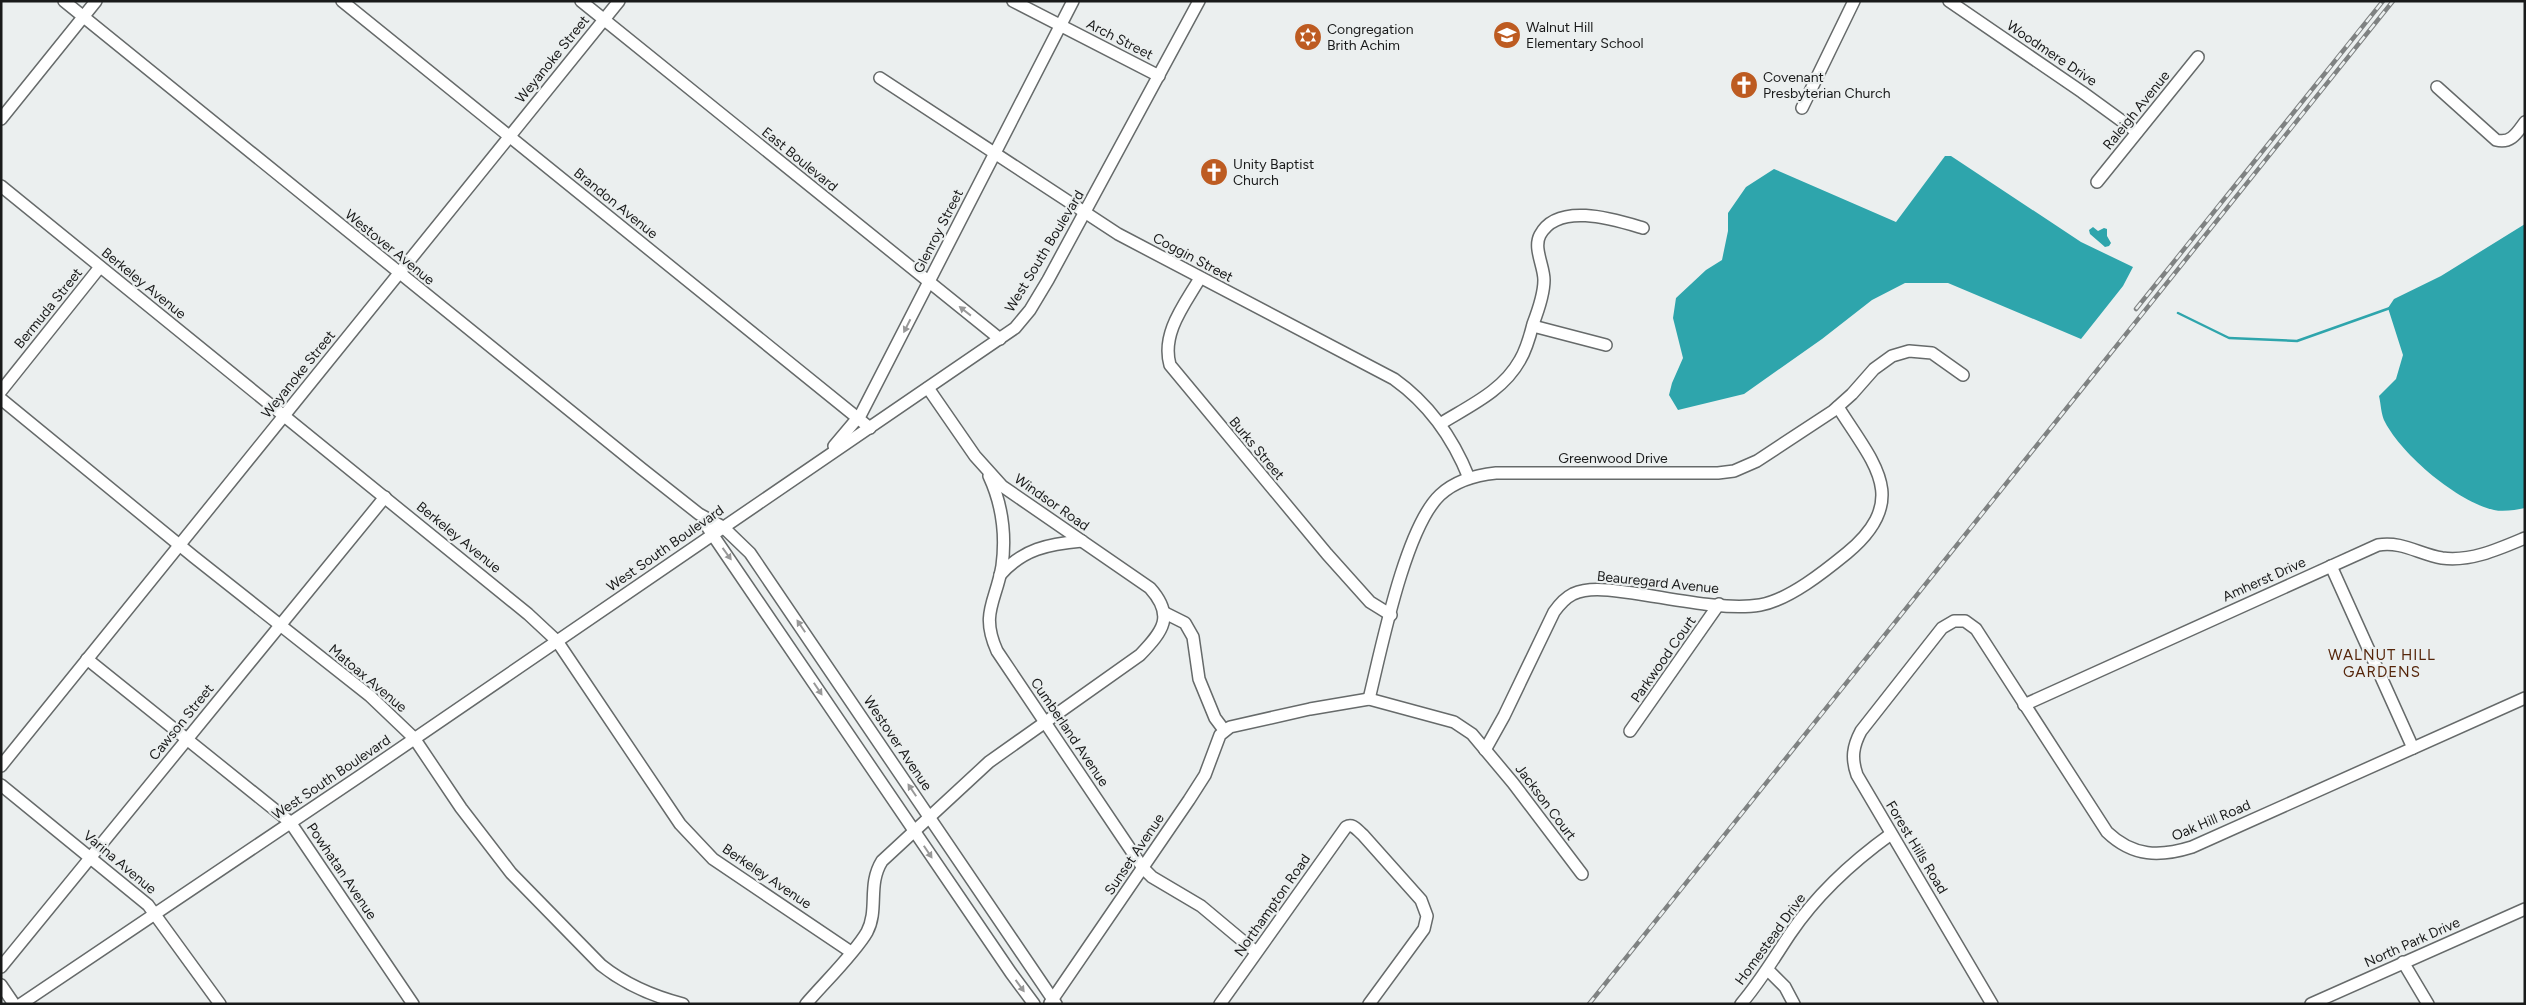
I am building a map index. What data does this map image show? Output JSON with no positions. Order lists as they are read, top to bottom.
{
  "streets": {
    "street": [
      "Arch Street",
      "Woodmere Drive",
      "Weyanoke Street",
      "Raleigh Avenue",
      "East Boulevard",
      "Brandon Avenue",
      "Glenroy Street",
      "Westover Avenue",
      "West South Boulevard",
      "Coggin Street",
      "Berkeley Avenue",
      "Bermuda Street",
      "Burks Street",
      "Greenwood Drive",
      "Windsor Road",
      "Amherst Drive",
      "Beauregard Avenue",
      "Parkwood Court",
      "Matoax Avenue",
      "Cawson Street",
      "Cumberland Avenue",
      "Jackson Court",
      "Oak Hill Road",
      "Forest Hills Road",
      "Sunset Avenue",
      "Varina Avenue",
      "Powhatan Avenue",
      "Northampton Road",
      "Homestead Drive",
      "North Park Drive"
    ]
  },
  "crossings": [
    ["Arch Street", "Glenroy Street"],
    ["Arch Street", "West South Boulevard"],
    ["Woodmere Drive", "Raleigh Avenue"],
    ["Weyanoke Street", "East Boulevard"],
    ["Weyanoke Street", "Brandon Avenue"],
    ["Weyanoke Street", "Westover Avenue"],
    ["Weyanoke Street", "Berkeley Avenue"],
    ["Weyanoke Street", "Matoax Avenue"],
    ["Weyanoke Street", "Powhatan Avenue"],
    ["East Boulevard", "Glenroy Street"],
    ["East Boulevard", "West South Boulevard"],
    ["Brandon Avenue", "Glenroy Street"],
    ["Brandon Avenue", "West South Boulevard"],
    ["Glenroy Street", "West South Boulevard"],
    ["Glenroy Street", "Coggin Street"],
    ["Westover Avenue", "West South Boulevard"],
    ["Westover Avenue", "Sunset Avenue"],
    ["West South Boulevard", "Coggin Street"],
    ["West South Boulevard", "Berkeley Avenue"],
    ["West South Boulevard", "Windsor Road"],
    ["West South Boulevard", "Matoax Avenue"],
    ["West South Boulevard", "Varina Avenue"],
    ["West South Boulevard", "Powhatan Avenue"],
    ["Coggin Street", "Burks Street"],
    ["Coggin Street", "Greenwood Drive"],
    ["Berkeley Avenue", "Bermuda Street"],
    ["Berkeley Avenue", "Cawson Street"],
    ["Burks Street", "Greenwood Drive"],
    ["Greenwood Drive", "Beauregard Avenue"],
    ["Windsor Road", "Cumberland Avenue"],
    ["Amherst Drive", "Oak Hill Road"],
    ["Beauregard Avenue", "Parkwood Court"],
    ["Beauregard Avenue", "Jackson Court"],
    ["Matoax Avenue", "Cawson Street"],
    ["Cawson Street", "Varina Avenue"],
    ["Cawson Street", "Powhatan Avenue"],
    ["Cumberland Avenue", "Sunset Avenue"],
    ["Cumberland Avenue", "Northampton Road"],
    ["Oak Hill Road", "Forest Hills Road"],
    ["Forest Hills Road", "Homestead Drive"]
  ],
  "districts": ["WALNUT HILL GARDENS"],
  "places": {
    "school or university": ["Walnut Hill Elementary School"],
    "synagogue": ["Congregation Brith Achim"],
    "church": ["Covenant Presbyterian Church", "Unity Baptist Church"]
  }
}
